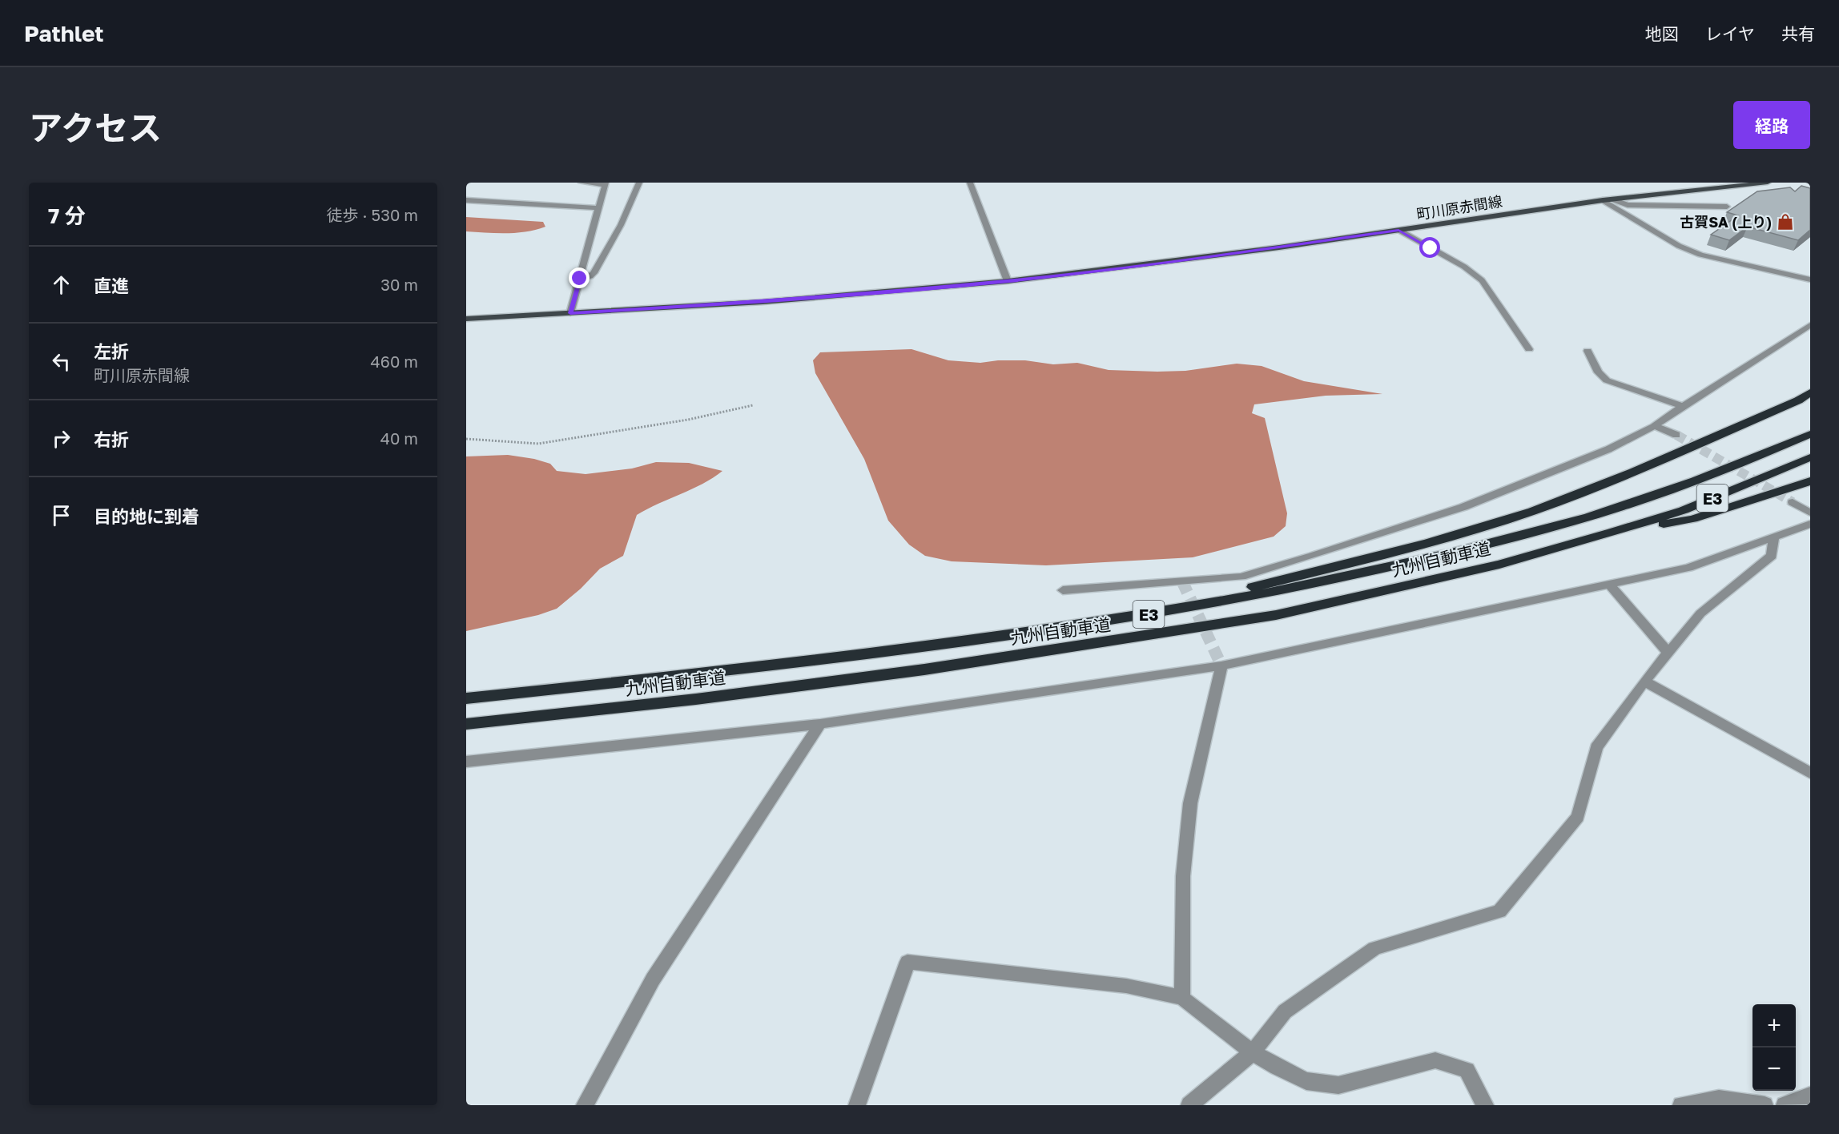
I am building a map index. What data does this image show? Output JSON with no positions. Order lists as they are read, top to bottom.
{
  "streets": {
    "highway": ["E3", "九州自動車道"],
    "main road": ["町川原赤間線"]
  },
  "places": {
    "shop": ["古賀SA (上り)"]
  },
  "page": {
    "header": "Pathlet",
    "nav": ["地図", "レイヤ", "共有"],
    "title": "アクセス",
    "buttons": "経路",
    "heading": ["7 分", "徒歩 · 530 m"],
    "list": [
      ["直進", "30 m"],
      ["左折", "町川原赤間線", "460 m"],
      ["右折", "40 m"],
      "目的地に到着"
    ],
    "map_buttons": ["+", "−"]
  }
}
